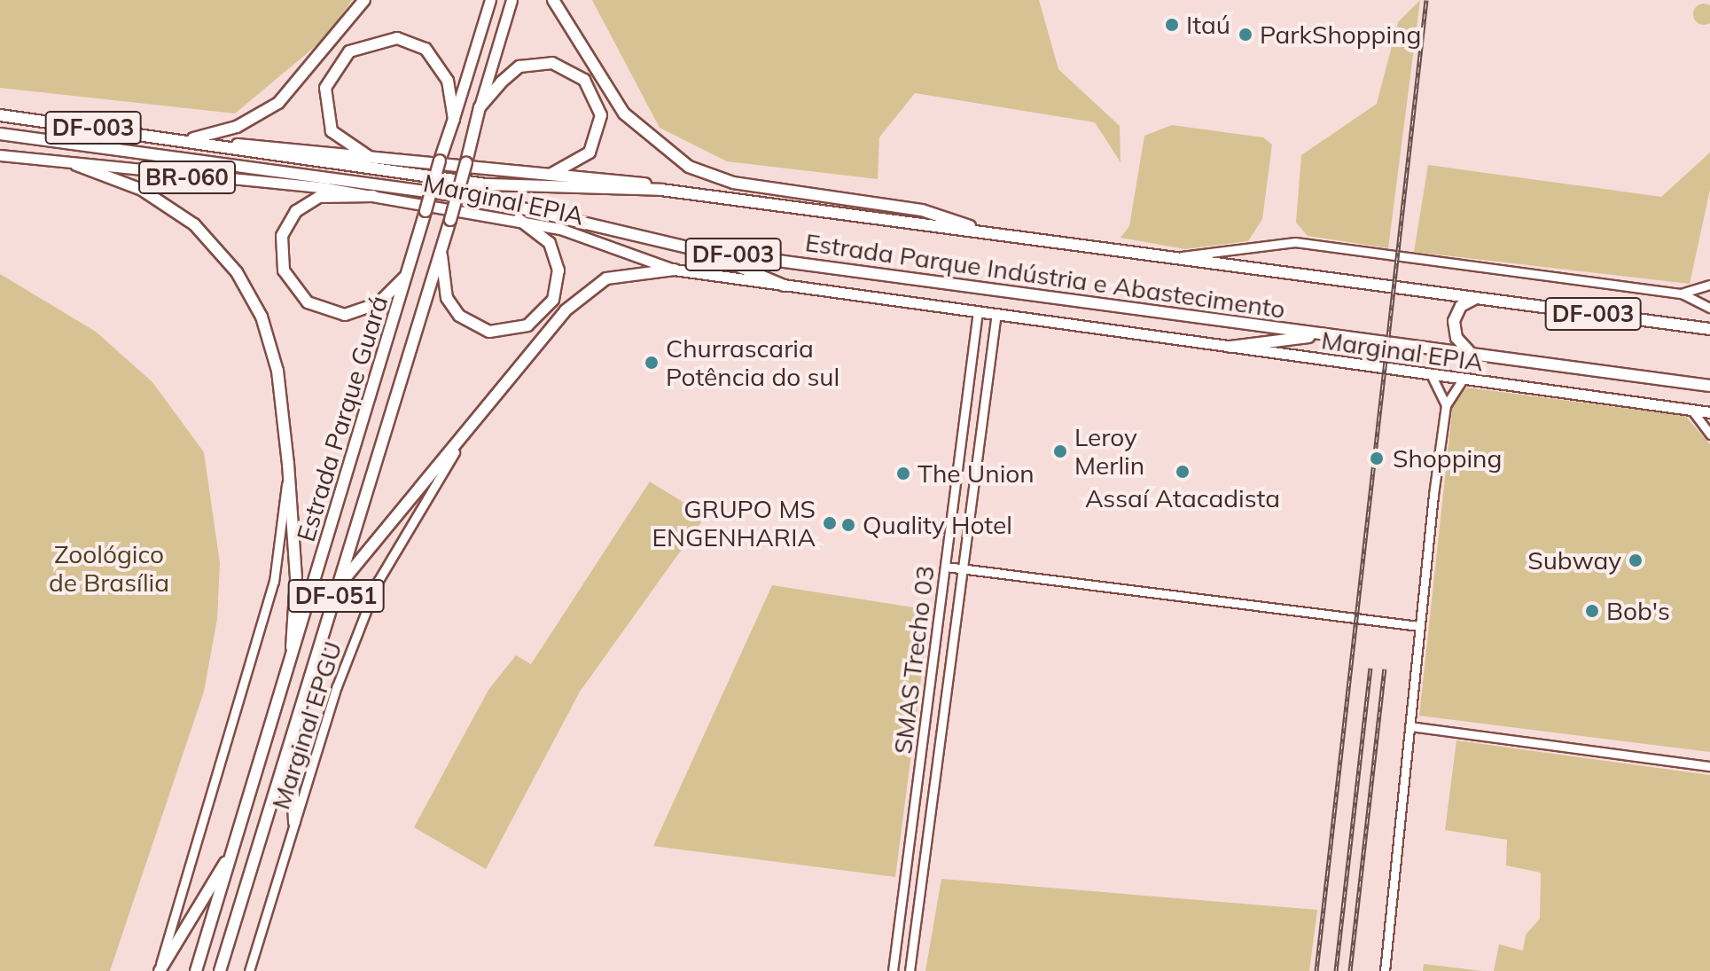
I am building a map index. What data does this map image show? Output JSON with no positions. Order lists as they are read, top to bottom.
{
  "streets": {
    "highway": [
      "DF-003",
      "Estrada Parque Indústria e Abastecimento",
      "Estrada Parque Guará",
      "DF-051"
    ],
    "main road": ["BR-060", "Marginal EPIA"],
    "street": ["SMAS Trecho 03", "Marginal EPGU"]
  },
  "crossings": [
    ["Marginal EPIA", "SMAS Trecho 03"]
  ],
  "parks": ["Zoológico de Brasília"],
  "places": [
    "Itaú",
    "ParkShopping",
    "Churrascaria Potência do sul",
    "Leroy Merlin",
    "Shopping",
    "Assaí Atacadista",
    "The Union",
    "GRUPO MS ENGENHARIA",
    "Quality Hotel",
    "Subway",
    "Bob's"
  ]
}
